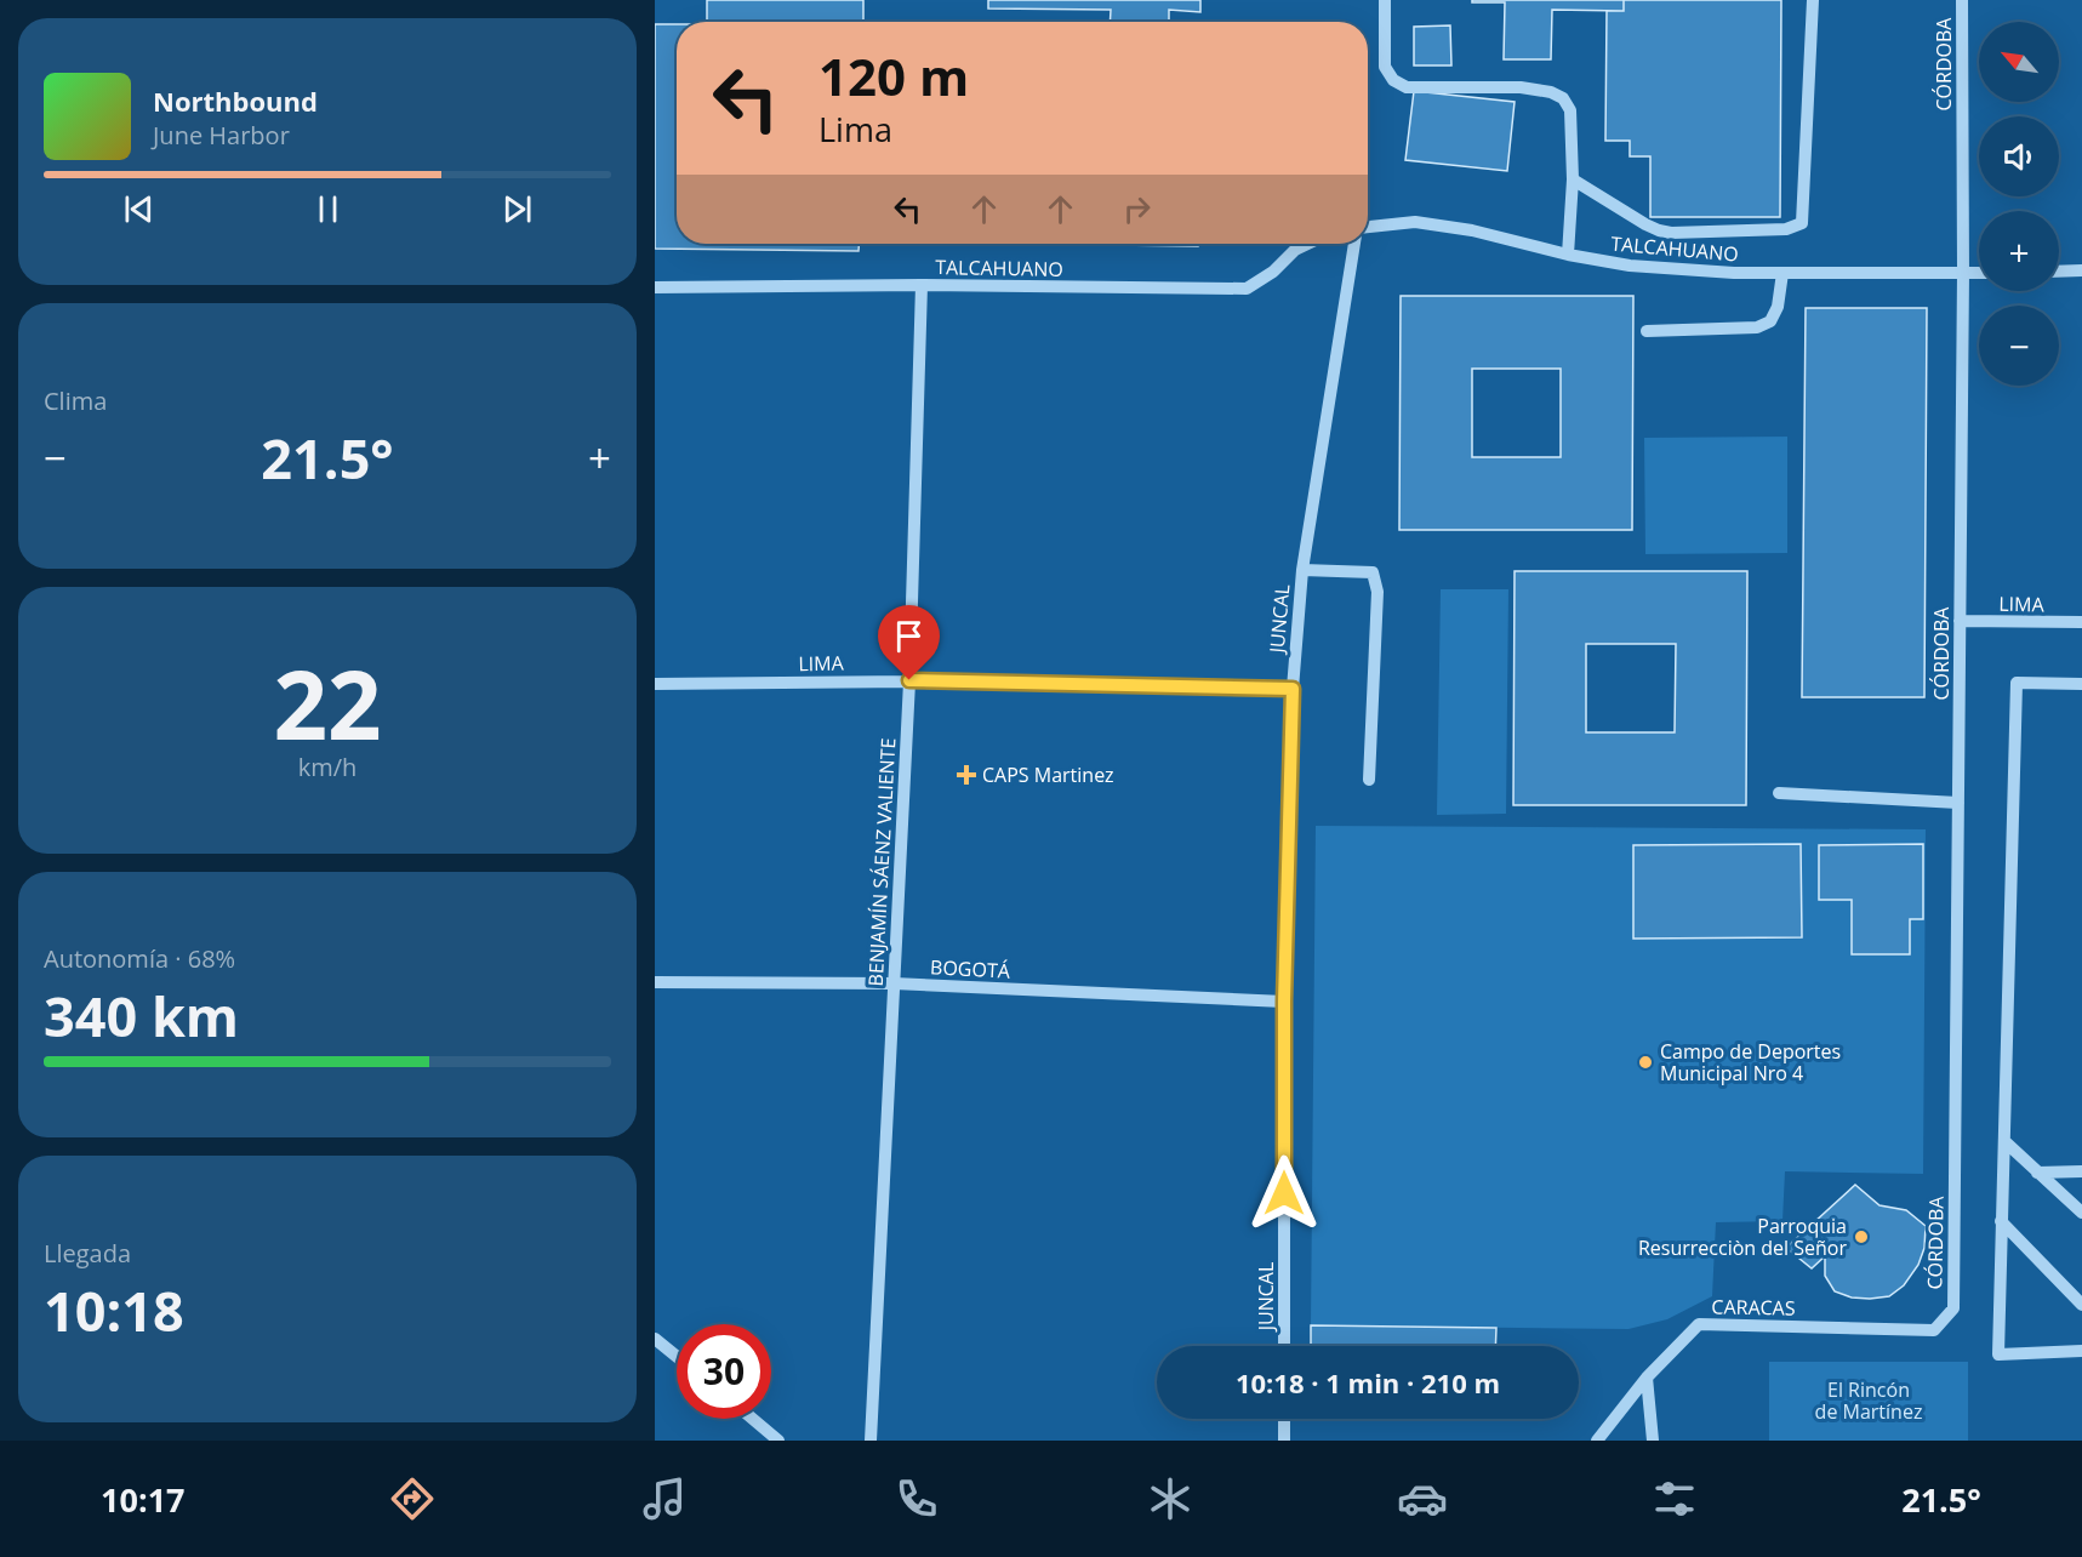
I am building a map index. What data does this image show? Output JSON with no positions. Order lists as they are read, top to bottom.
{
  "streets": {
    "street": [
      "CÓRDOBA",
      "TALCAHUANO",
      "LIMA",
      "JUNCAL",
      "BENJAMÍN SÁENZ VALIENTE",
      "BOGOTÁ",
      "CARACAS"
    ]
  },
  "crossings": [
    ["CÓRDOBA", "TALCAHUANO"],
    ["CÓRDOBA", "LIMA"],
    ["CÓRDOBA", "CARACAS"],
    ["TALCAHUANO", "BENJAMÍN SÁENZ VALIENTE"],
    ["LIMA", "JUNCAL"],
    ["LIMA", "BENJAMÍN SÁENZ VALIENTE"],
    ["JUNCAL", "BOGOTÁ"],
    ["BENJAMÍN SÁENZ VALIENTE", "BOGOTÁ"]
  ],
  "parks": ["El Rincón de Martínez"],
  "places": {
    "health": ["CAPS Martinez"],
    "other": ["Campo de Deportes Municipal Nro 4", "Parroquia Resurrecciòn del Señor"]
  },
  "north": "top left",
  "page": {
    "map_buttons": ["+", "−"],
    "turn": ["120 m", "Lima"],
    "song": ["Northbound", "June Harbor"],
    "tile": [
      "Clima",
      ["22", "km/h"],
      ["Autonomía · 68%", "340 km"],
      ["Llegada", "10:18"]
    ],
    "heat": ["−", "21.5°", "+"],
    "limit": "30",
    "trip": "10:18 · 1 min · 210 m",
    "tabs": ["10:17", "21.5°"]
  }
}
